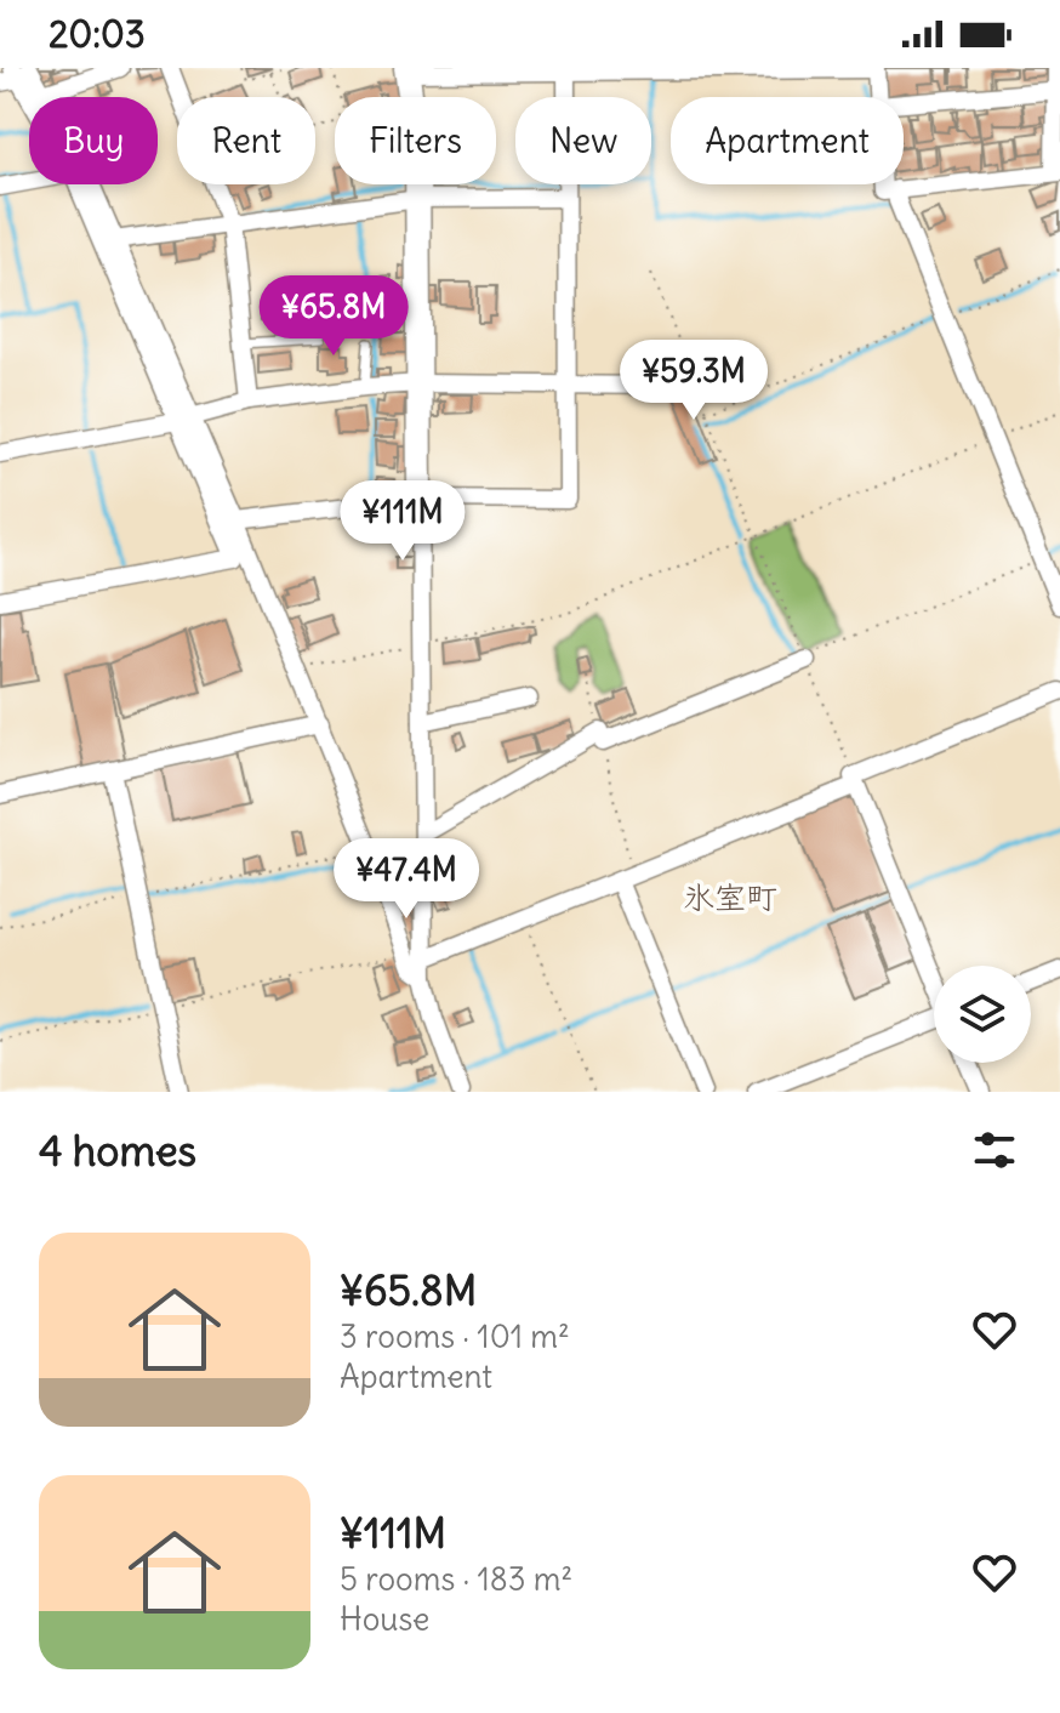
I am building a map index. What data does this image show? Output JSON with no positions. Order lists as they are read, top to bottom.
{
  "districts": ["氷室町"],
  "page": {
    "status": "20:03",
    "chip": [
      "Buy",
      "Rent",
      "Filters",
      "New",
      "Apartment"
    ],
    "price": [
      "¥65.8M",
      "¥59.3M",
      "¥111M",
      "¥47.4M"
    ],
    "heading": "4 homes",
    "list": [
      {
        "name": "¥65.8M",
        "note": "3 rooms · 101 m² · Apartment"
      },
      {
        "name": "¥111M",
        "note": "5 rooms · 183 m² · House"
      }
    ]
  }
}
